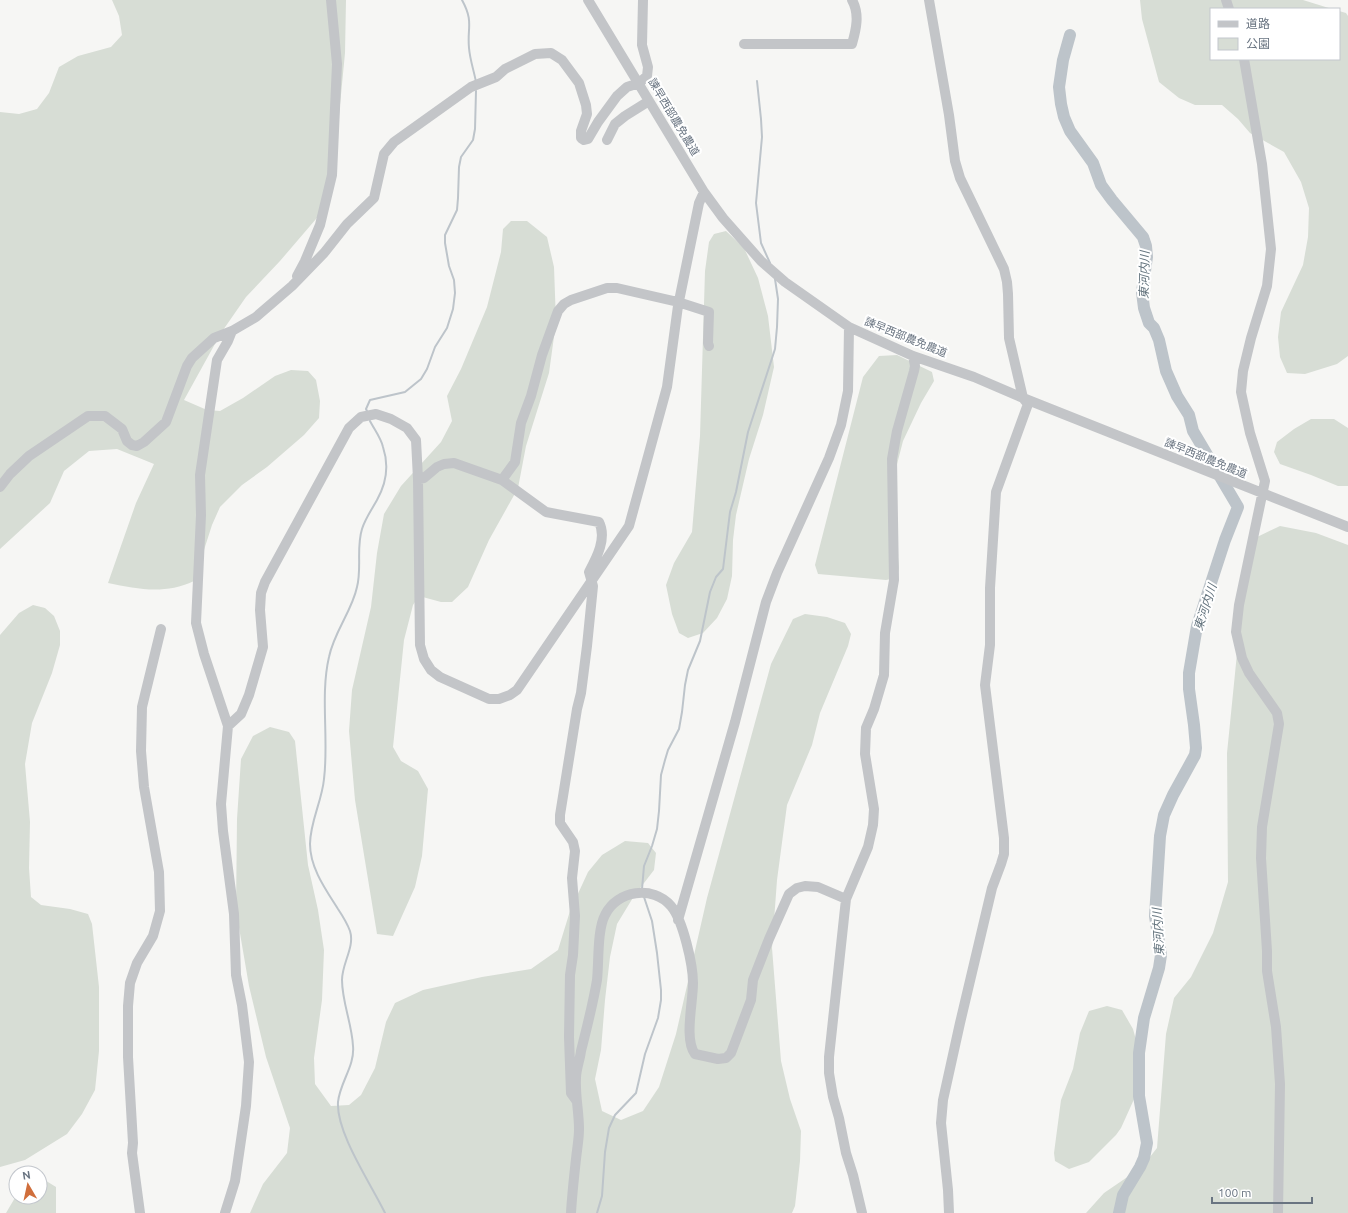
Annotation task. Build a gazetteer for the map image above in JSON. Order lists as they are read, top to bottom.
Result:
{
  "streets": {
    "street": ["諫早西部農免農道"]
  },
  "water": ["東河内川"],
  "legend": ["道路", "公園"],
  "scale_bar": "100 m",
  "north": "top"
}
